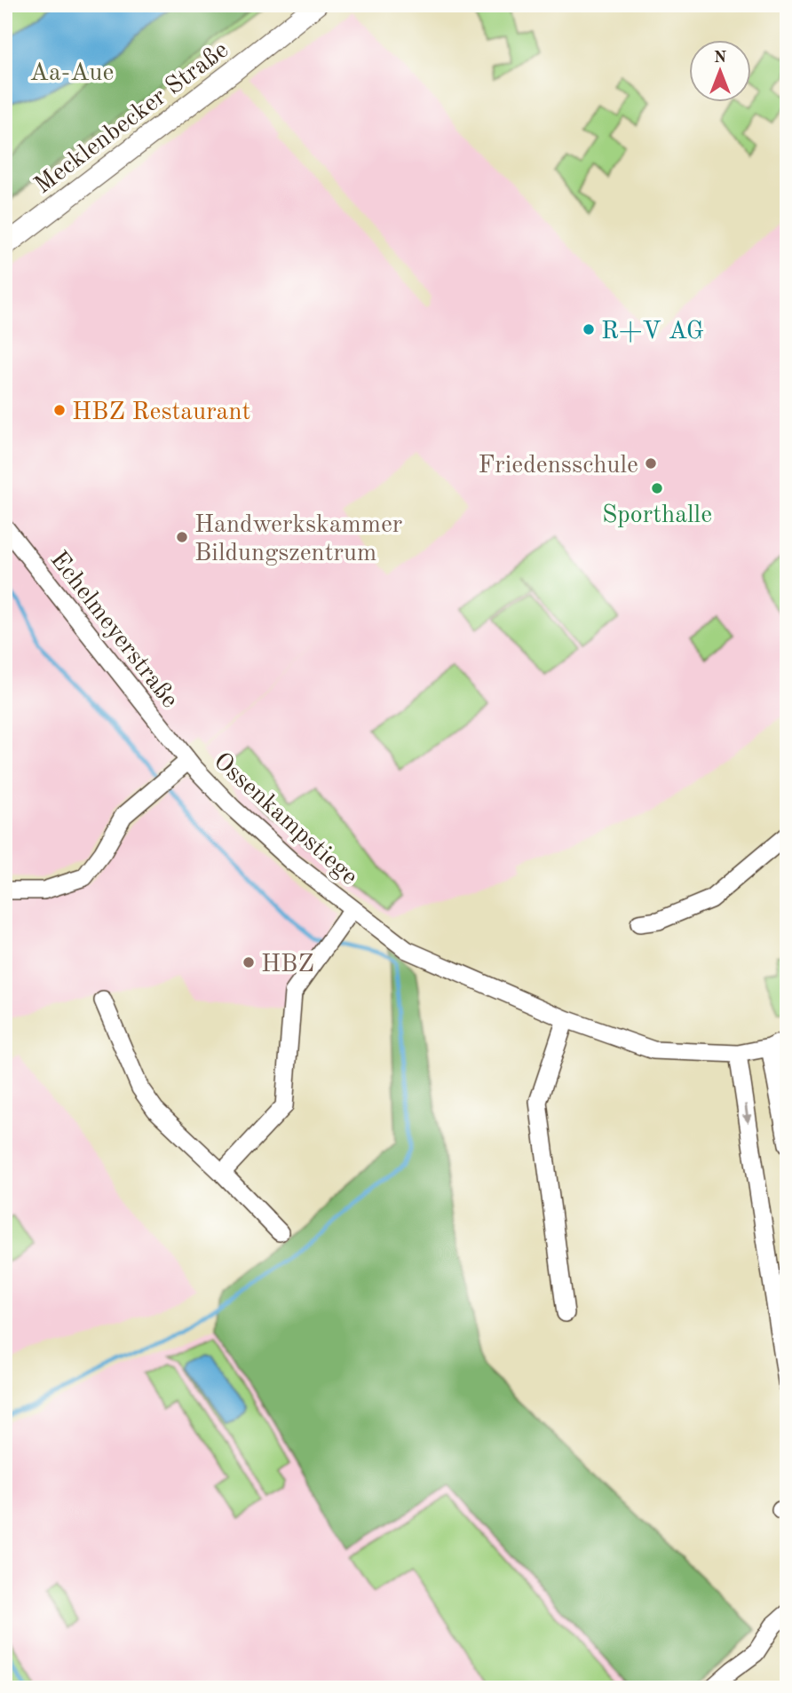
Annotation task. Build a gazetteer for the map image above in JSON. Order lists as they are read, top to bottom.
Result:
{
  "streets": {
    "street": ["Mecklenbecker Straße", "Echelmeyerstraße", "Ossenkampstiege"]
  },
  "crossings": [
    ["Echelmeyerstraße", "Ossenkampstiege"]
  ],
  "parks": ["Aa-Aue"],
  "places": [
    "R+V AG",
    "HBZ Restaurant",
    "Friedensschule",
    "Sporthalle",
    "Handwerkskammer Bildungszentrum",
    "HBZ"
  ],
  "north": "top"
}
